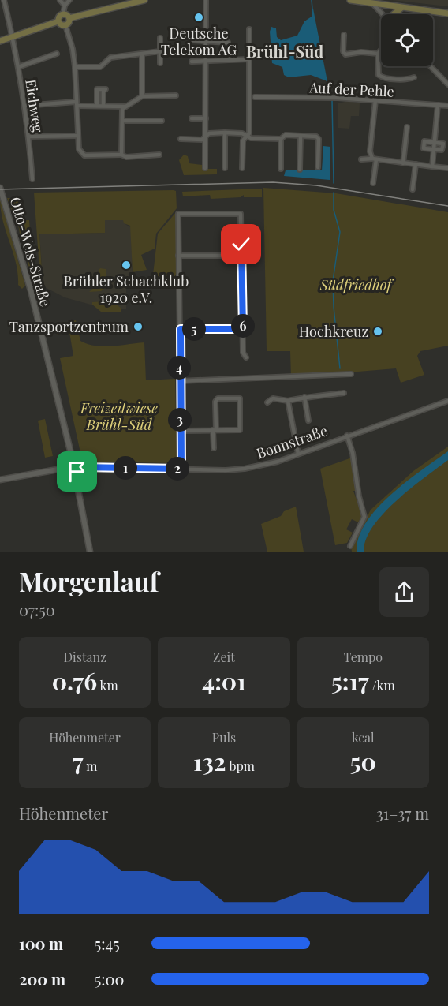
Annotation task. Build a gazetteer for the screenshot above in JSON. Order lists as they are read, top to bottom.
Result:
{
  "streets": {
    "street": [
      "Auf der Pehle",
      "Eichweg",
      "Otto-Wels-Straße",
      "Bonnstraße"
    ]
  },
  "crossings": [
    ["Otto-Wels-Straße", "Bonnstraße"]
  ],
  "districts": ["Brühl-Süd"],
  "parks": ["Südfriedhof", "Freizeitwiese Brühl-Süd"],
  "places": [
    "Deutsche Telekom AG",
    "Brühler Schachklub 1920 e.V.",
    "Tanzsportzentrum",
    "Hochkreuz"
  ],
  "page": {
    "pins": [
      "6",
      "5",
      "4",
      "3",
      "1",
      "2"
    ],
    "heading": ["Morgenlauf", "07:50"],
    "stats": [
      ["Distanz", "0.76 km"],
      ["Zeit", "4:01"],
      ["Tempo", "5:17 /km"],
      ["Höhenmeter", "7 m"],
      ["Puls", "132 bpm"],
      ["kcal", "50"]
    ],
    "chart": ["Höhenmeter", "31–37 m"],
    "list": [
      {
        "name": "100 m",
        "note": "5:45"
      },
      {
        "name": "200 m",
        "note": "5:00"
      }
    ]
  }
}
